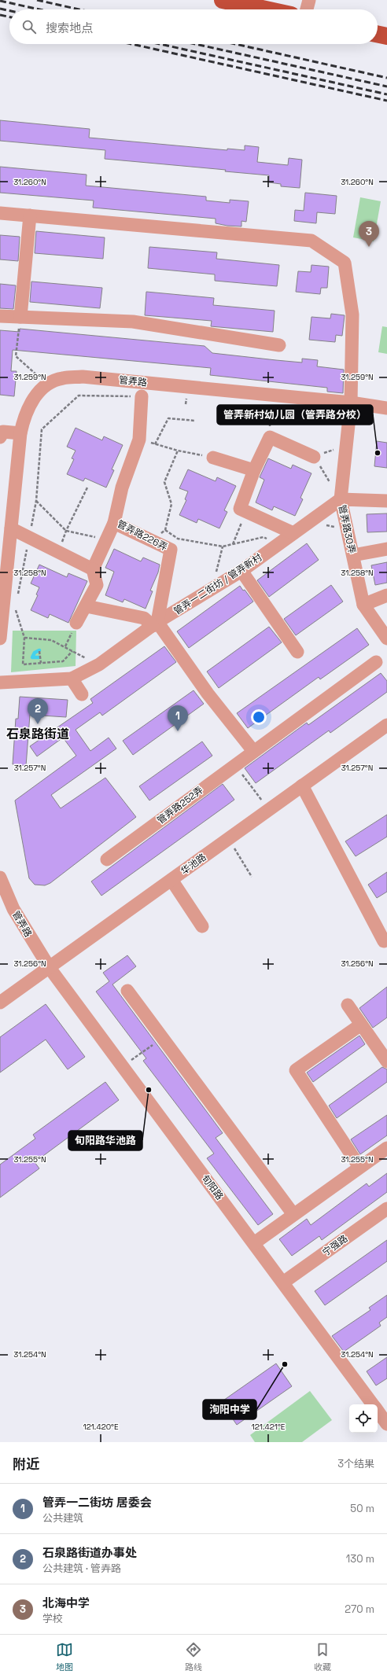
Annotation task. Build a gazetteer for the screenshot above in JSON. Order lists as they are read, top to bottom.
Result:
{
  "streets": {
    "street": [
      "管弄路",
      "管弄路30弄",
      "管弄路226弄",
      "管弄一二街坊 / 管弄新村",
      "管弄路252弄",
      "华池路",
      "旬阳路",
      "宁强路"
    ]
  },
  "crossings": [
    ["管弄路", "华池路"],
    ["管弄路", "旬阳路"],
    ["管弄路30弄", "管弄一二街坊 / 管弄新村"],
    ["管弄路226弄", "管弄一二街坊 / 管弄新村"],
    ["华池路", "旬阳路"],
    ["旬阳路", "宁强路"]
  ],
  "districts": ["石泉路街道"],
  "places": ["管弄新村幼儿园（管弄路分校）", "旬阳路华池路", "洵阳中学"],
  "page": {
    "search": "搜索地点",
    "pins": ["3", "2", "1"],
    "heading": ["附近", "3个结果"],
    "list": [
      {
        "mark": "1",
        "name": "管弄一二街坊 居委会",
        "note": "公共建筑",
        "value": "50 m"
      },
      {
        "mark": "2",
        "name": "石泉路街道办事处",
        "note": "公共建筑 · 管弄路",
        "value": "130 m"
      },
      {
        "mark": "3",
        "name": "北海中学",
        "note": "学校",
        "value": "270 m"
      }
    ],
    "nav": ["地图", "路线", "收藏"]
  },
  "coordinates": [
    "31.260°N",
    "31.259°N",
    "31.258°N",
    "31.257°N",
    "31.256°N",
    "31.255°N",
    "31.254°N",
    "121.420°E",
    "121.421°E"
  ]
}
